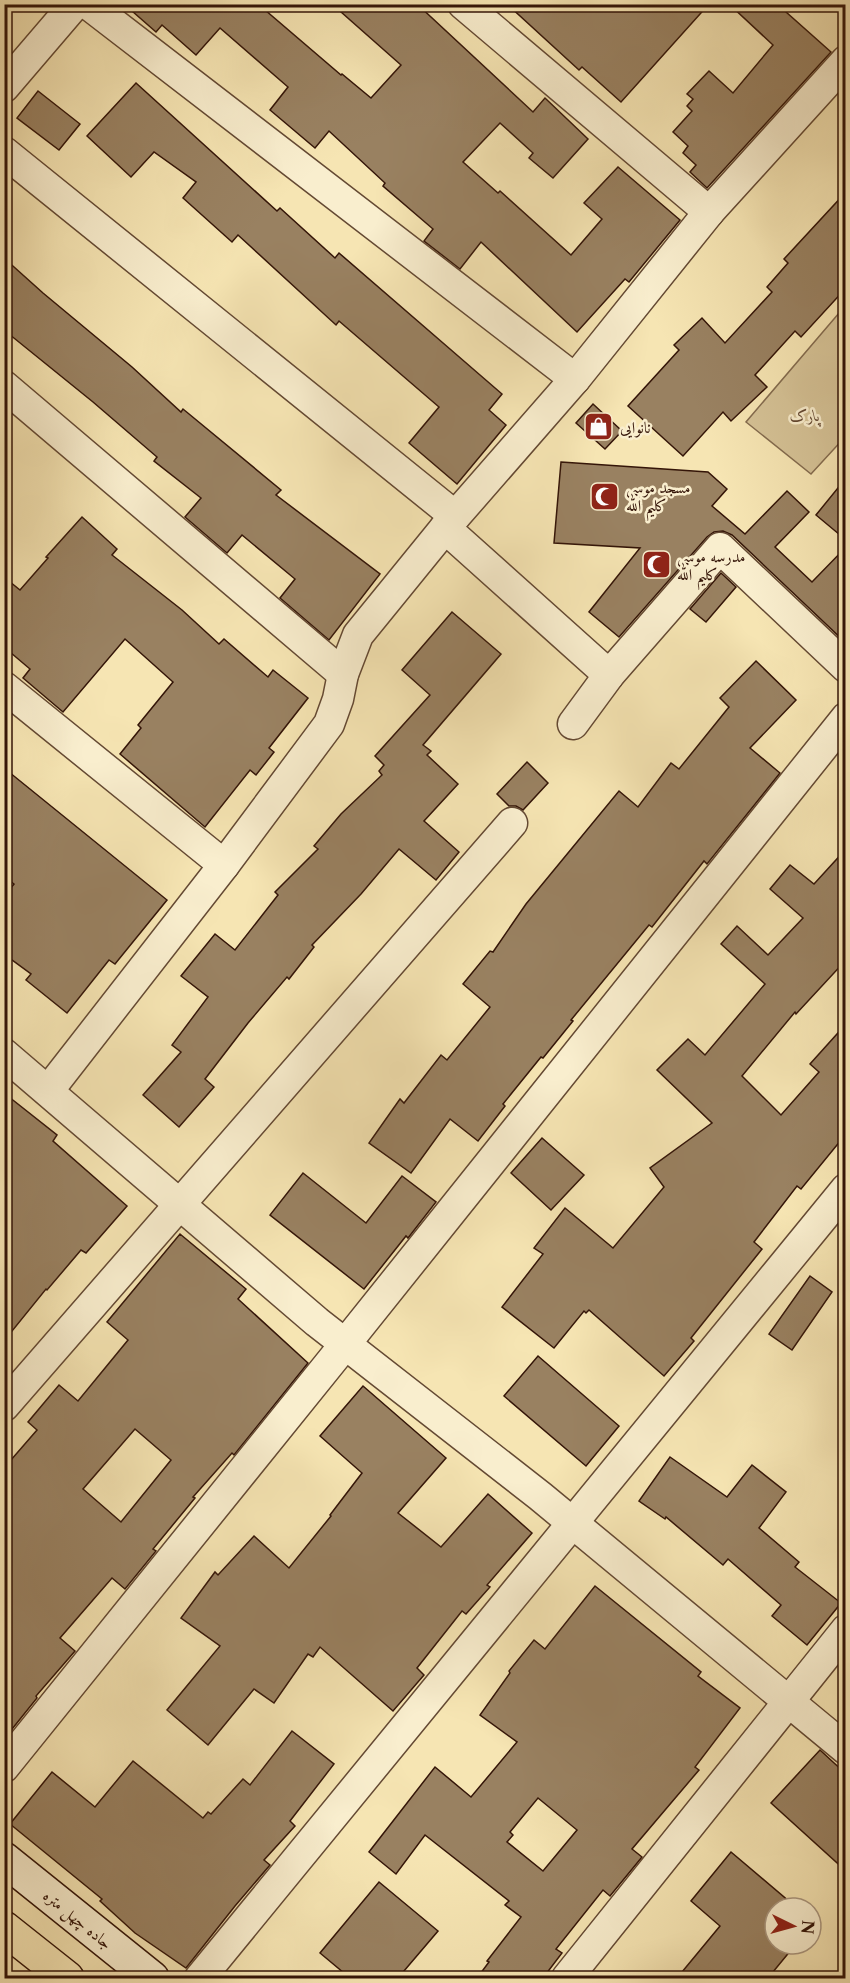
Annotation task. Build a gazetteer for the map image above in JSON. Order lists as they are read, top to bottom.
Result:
{
  "streets": {
    "street": ["جاده چهل متره"]
  },
  "parks": ["پارک"],
  "places": {
    "shop": ["نانوایی"],
    "mosque": ["مسجد موسی کلیم الله", "مدرسه موسی کلیم الله"]
  },
  "north": "right"
}
